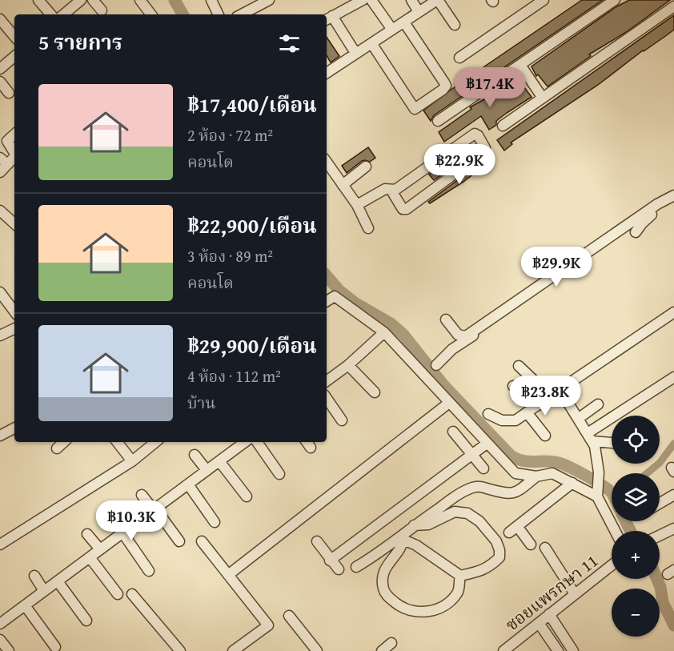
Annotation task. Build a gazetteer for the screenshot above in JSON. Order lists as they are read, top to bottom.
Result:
{
  "streets": {
    "street": ["ซอยแพรกษา 11"]
  },
  "page": {
    "heading": "5 รายการ",
    "price": [
      "฿17.4K",
      "฿22.9K",
      "฿29.9K",
      "฿23.8K",
      "฿10.3K"
    ],
    "list": [
      {
        "name": "฿17,400/เดือน",
        "note": "2 ห้อง · 72 m² · คอนโด"
      },
      {
        "name": "฿22,900/เดือน",
        "note": "3 ห้อง · 89 m² · คอนโด"
      },
      {
        "name": "฿29,900/เดือน",
        "note": "4 ห้อง · 112 m² · บ้าน"
      }
    ],
    "map_buttons": ["+", "−"]
  }
}
